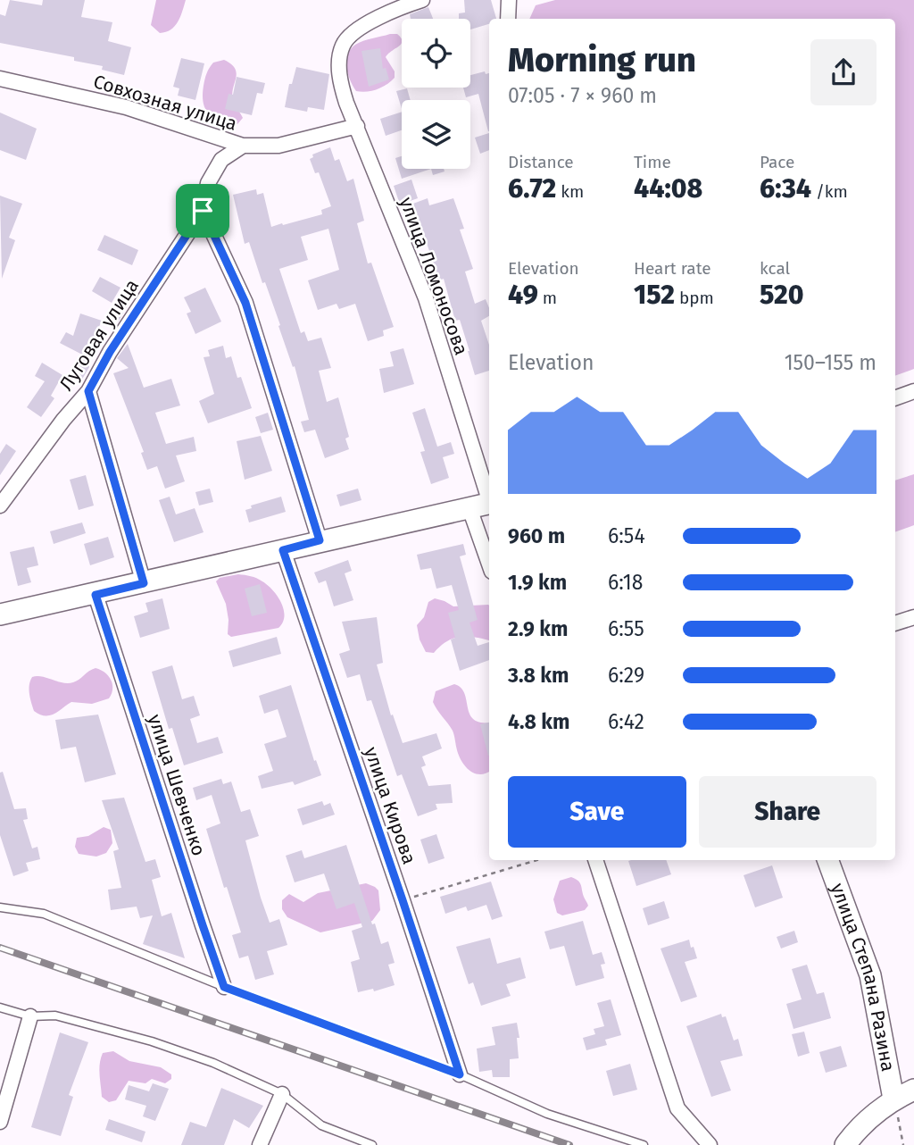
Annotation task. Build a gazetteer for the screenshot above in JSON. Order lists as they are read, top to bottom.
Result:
{
  "streets": {
    "street": [
      "Совхозная улица",
      "улица Ломоносова",
      "Луговая улица",
      "улица Шевченко",
      "улица Кирова",
      "улица Степана Разина"
    ]
  },
  "crossings": [
    ["Совхозная улица", "улица Ломоносова"]
  ],
  "page": {
    "heading": ["Morning run", "07:05 · 7 × 960 m"],
    "stats": [
      ["Distance", "6.72 km"],
      ["Time", "44:08"],
      ["Pace", "6:34 /km"],
      ["Elevation", "49 m"],
      ["Heart rate", "152 bpm"],
      ["kcal", "520"]
    ],
    "chart": ["Elevation", "150–155 m"],
    "list": [
      {
        "name": "960 m",
        "note": "6:54"
      },
      {
        "name": "1.9 km",
        "note": "6:18"
      },
      {
        "name": "2.9 km",
        "note": "6:55"
      },
      {
        "name": "3.8 km",
        "note": "6:29"
      },
      {
        "name": "4.8 km",
        "note": "6:42"
      }
    ],
    "buttons": ["Save", "Share"]
  }
}
